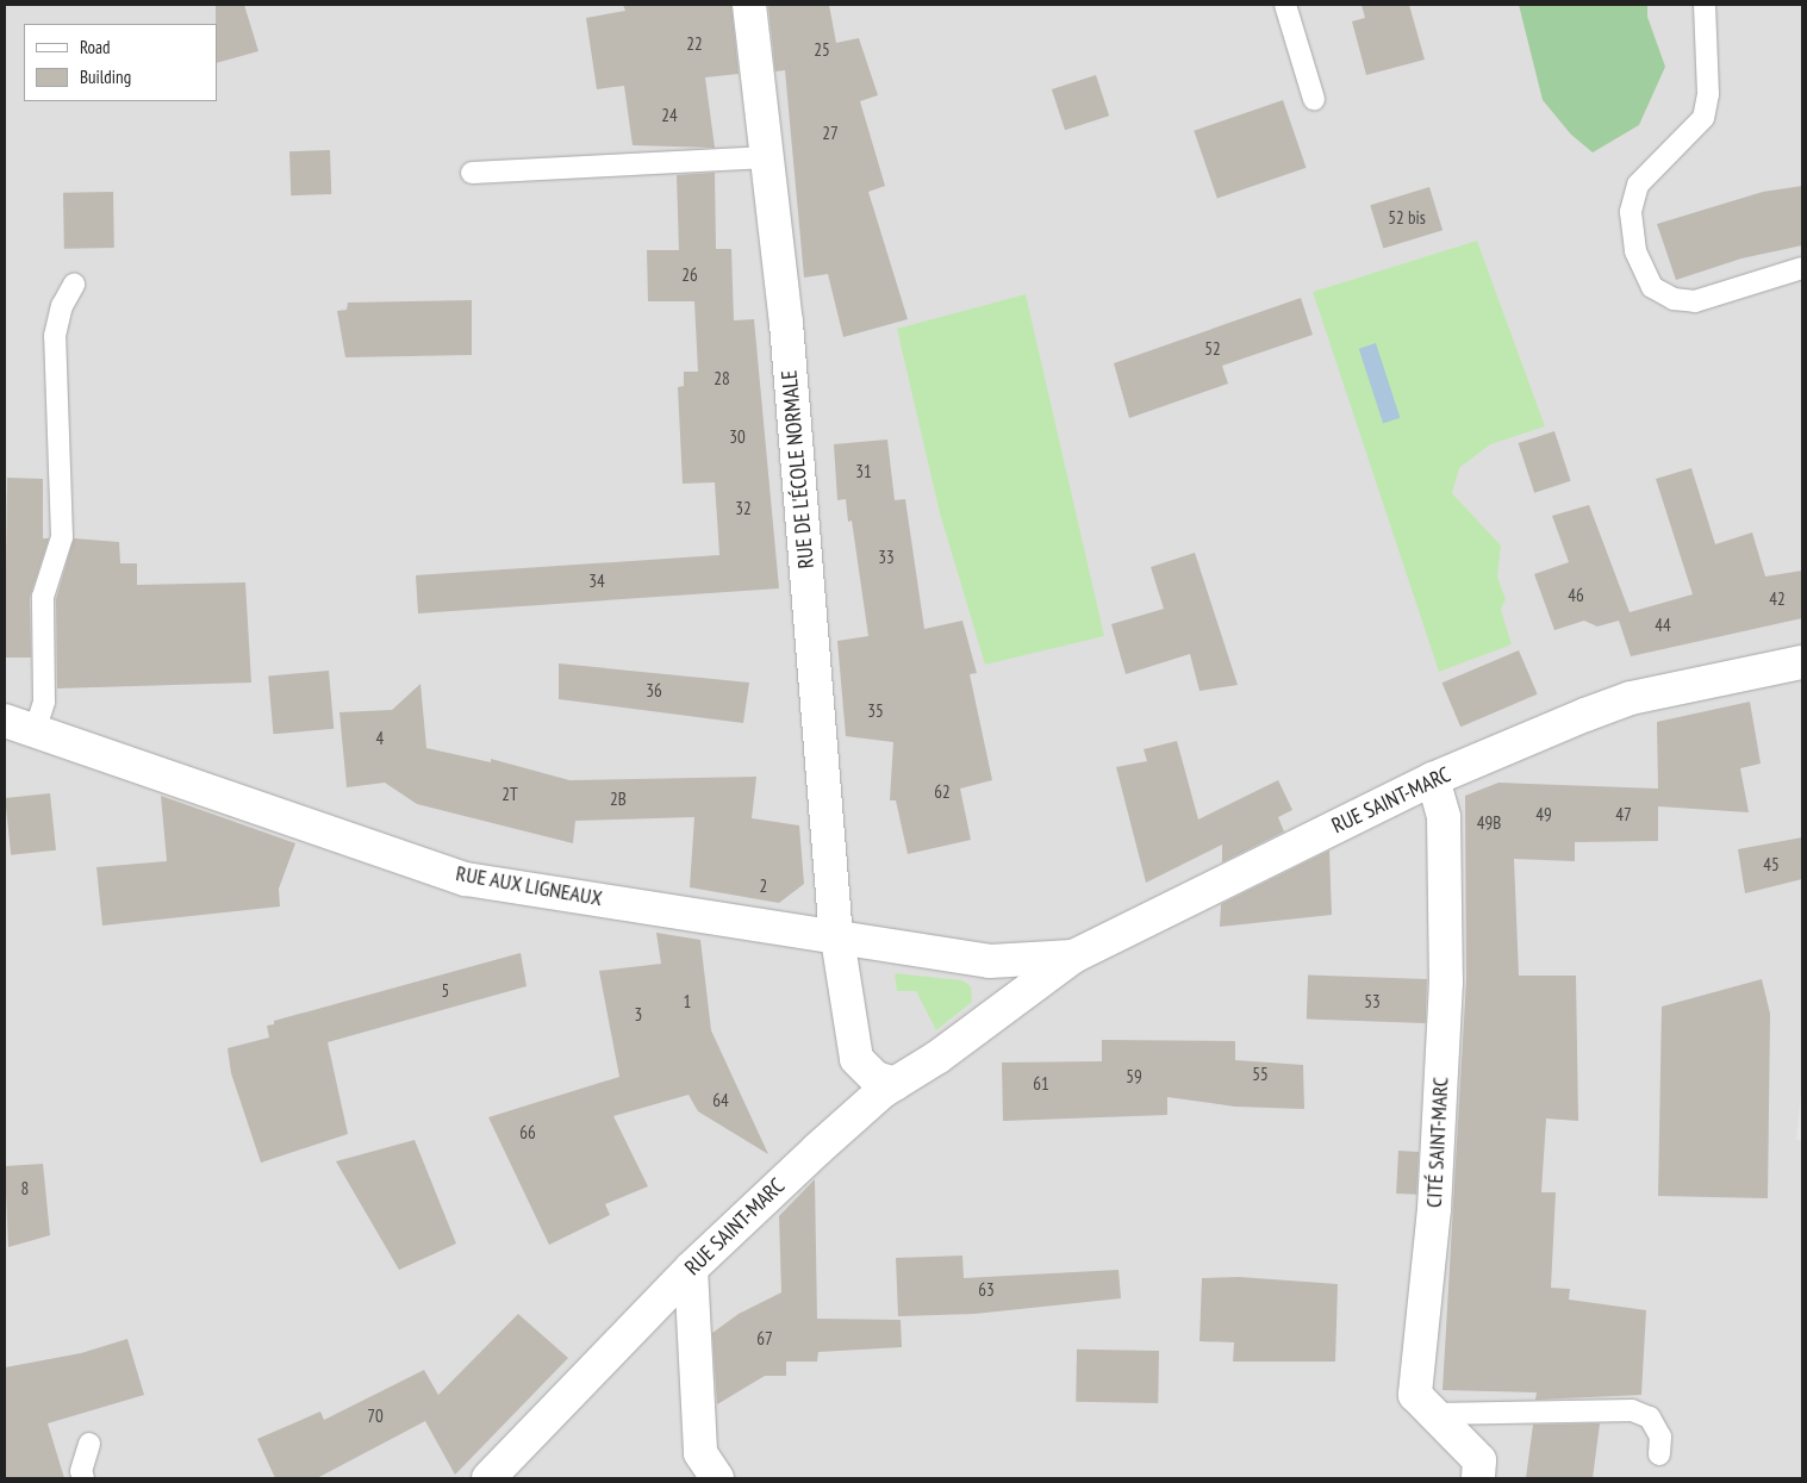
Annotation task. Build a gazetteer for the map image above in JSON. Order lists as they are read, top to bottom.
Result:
{
  "streets": {
    "street": [
      "RUE DE L'ÉCOLE NORMALE",
      "RUE SAINT-MARC",
      "RUE AUX LIGNEAUX",
      "CITÉ SAINT-MARC"
    ]
  },
  "crossings": [
    ["RUE DE L'ÉCOLE NORMALE", "RUE SAINT-MARC"],
    ["RUE DE L'ÉCOLE NORMALE", "RUE AUX LIGNEAUX"],
    ["RUE SAINT-MARC", "RUE AUX LIGNEAUX"],
    ["RUE SAINT-MARC", "CITÉ SAINT-MARC"]
  ],
  "house_numbers": [
    "22",
    "25",
    "24",
    "27",
    "52 bis",
    "26",
    "52",
    "28",
    "30",
    "31",
    "32",
    "33",
    "34",
    "46",
    "42",
    "44",
    "36",
    "35",
    "4",
    "62",
    "2T",
    "2B",
    "49",
    "47",
    "49B",
    "45",
    "2",
    "5",
    "1",
    "53",
    "3",
    "55",
    "59",
    "61",
    "64",
    "66",
    "8",
    "63",
    "67",
    "70"
  ],
  "legend": ["Road", "Building"]
}
